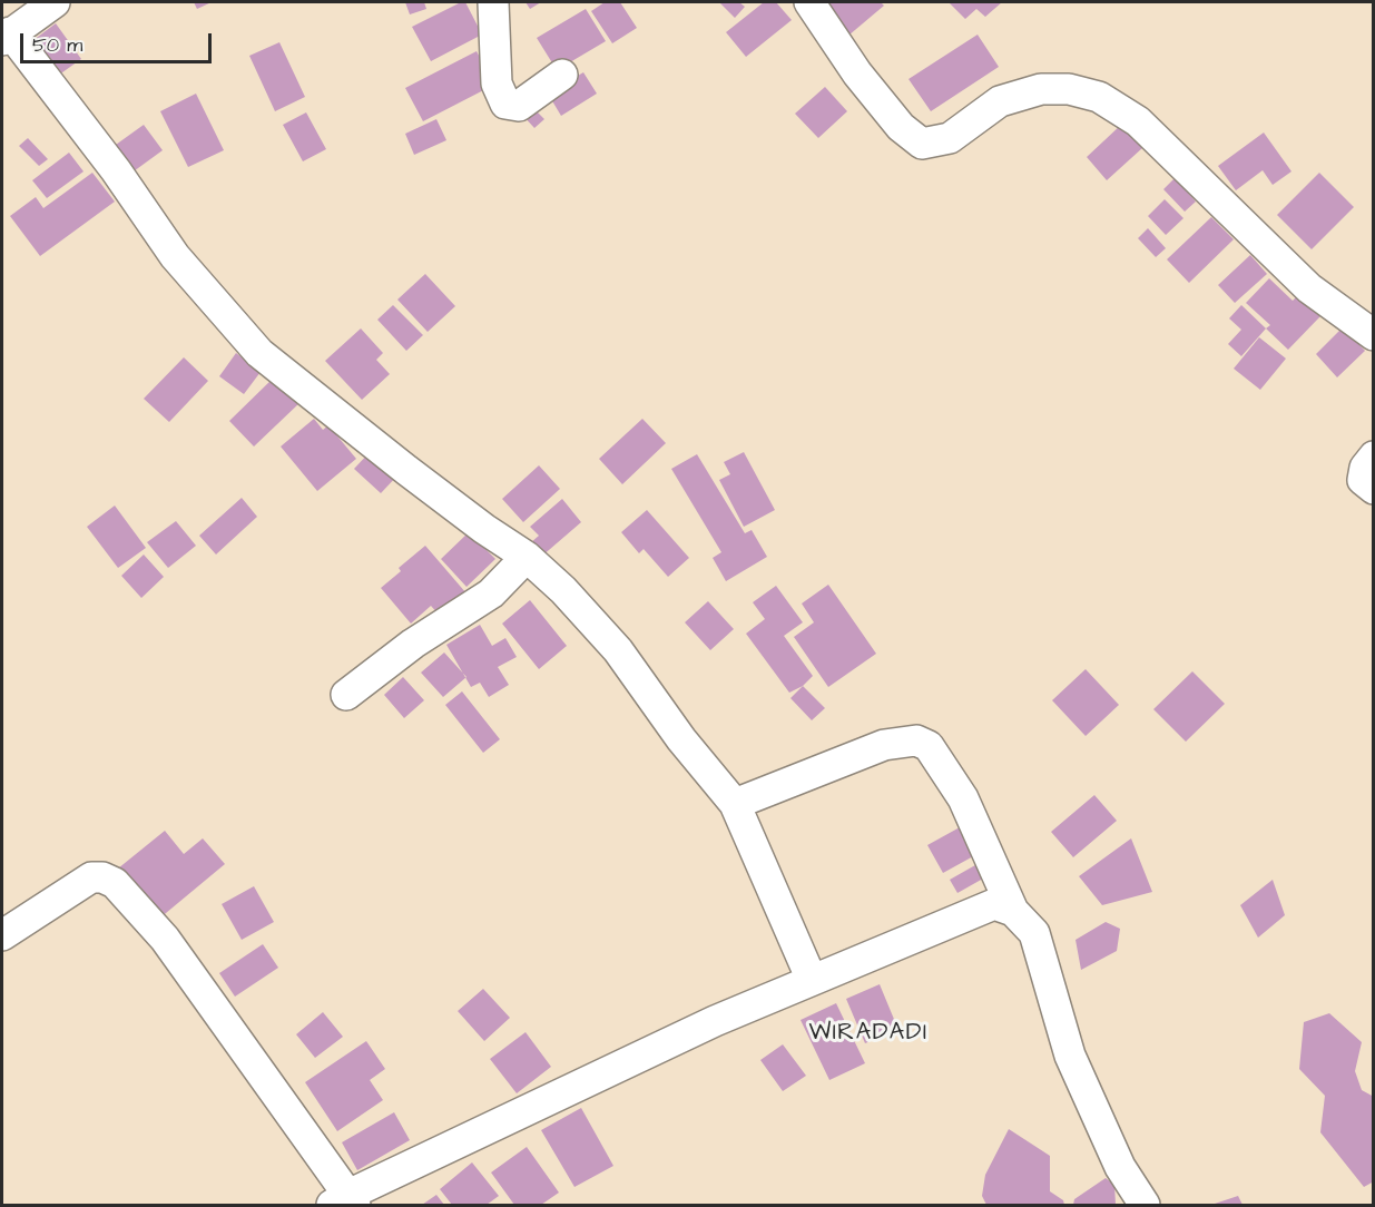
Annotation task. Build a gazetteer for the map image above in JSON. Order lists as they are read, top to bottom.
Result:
{
  "districts": ["WIRADADI"],
  "scale_bar": "50 m"
}
